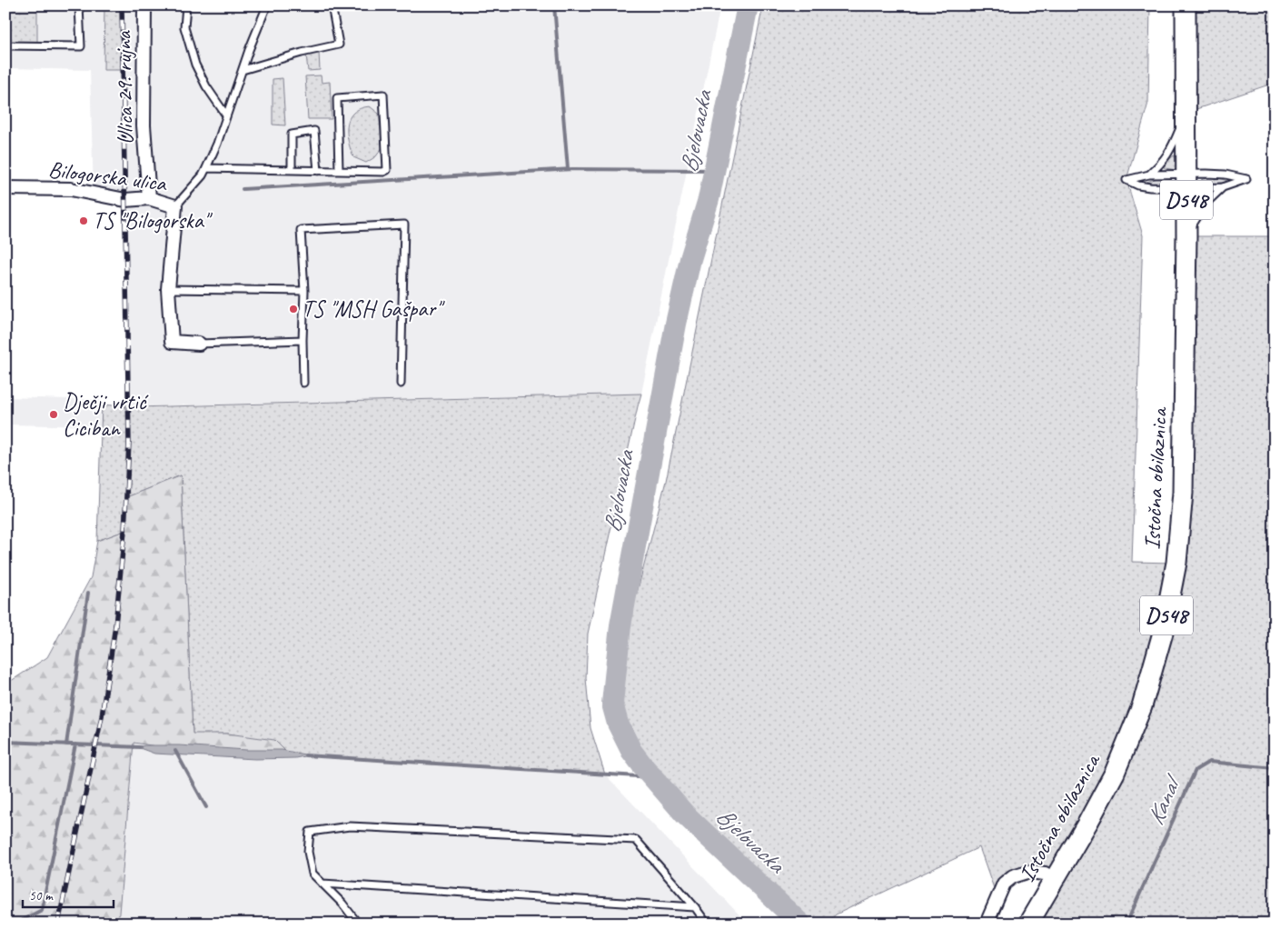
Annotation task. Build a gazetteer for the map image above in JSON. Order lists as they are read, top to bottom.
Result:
{
  "streets": {
    "main road": ["D548", "Istočna obilaznica"],
    "street": ["Ulica 29. rujna", "Bilogorska ulica"]
  },
  "crossings": [
    ["Ulica 29. rujna", "Bilogorska ulica"]
  ],
  "water": ["Bjelovacka", "Kanal"],
  "places": ["TS \"Bilogorska\"", "TS \"MSH Gašpar\"", "Dječji vrtić Ciciban"],
  "scale_bar": "50 m"
}
